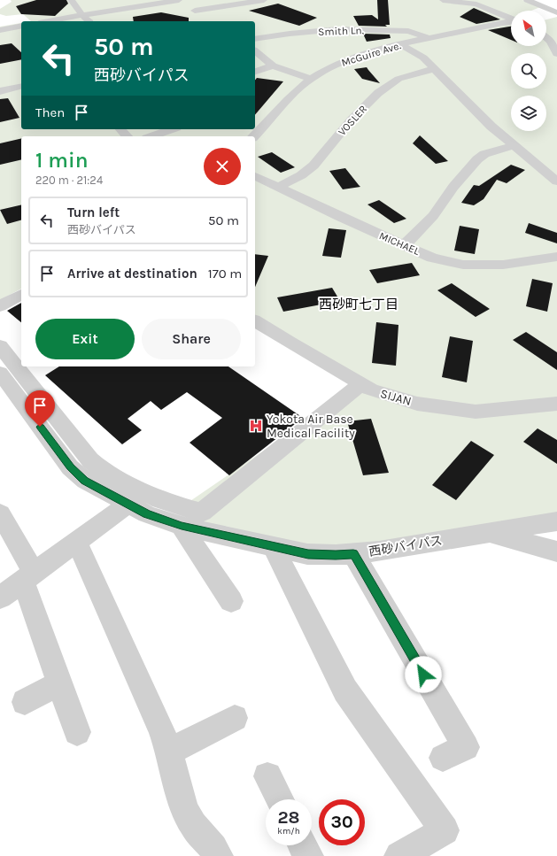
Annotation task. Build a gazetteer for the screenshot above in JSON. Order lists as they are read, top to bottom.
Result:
{
  "streets": {
    "street": [
      "Smith Ln.",
      "McGuire Ave.",
      "VOSLER",
      "MICHAEL",
      "SIJAN",
      "西砂バイパス"
    ]
  },
  "crossings": [
    ["Smith Ln.", "McGuire Ave."],
    ["VOSLER", "MICHAEL"]
  ],
  "districts": ["西砂町七丁目"],
  "places": {
    "hospital": ["Yokota Air Base Medical Facility"]
  },
  "north": "top left",
  "page": {
    "turn": ["50 m", "西砂バイパス"],
    "then": "Then",
    "heading": ["1 min", "220 m · 21:24"],
    "list": [
      {
        "name": "Turn left",
        "note": "西砂バイパス",
        "value": "50 m"
      },
      {
        "name": "Arrive at destination",
        "value": "170 m"
      }
    ],
    "buttons": ["Exit", "Share"],
    "speed": "28 km/h",
    "limit": "30"
  }
}
